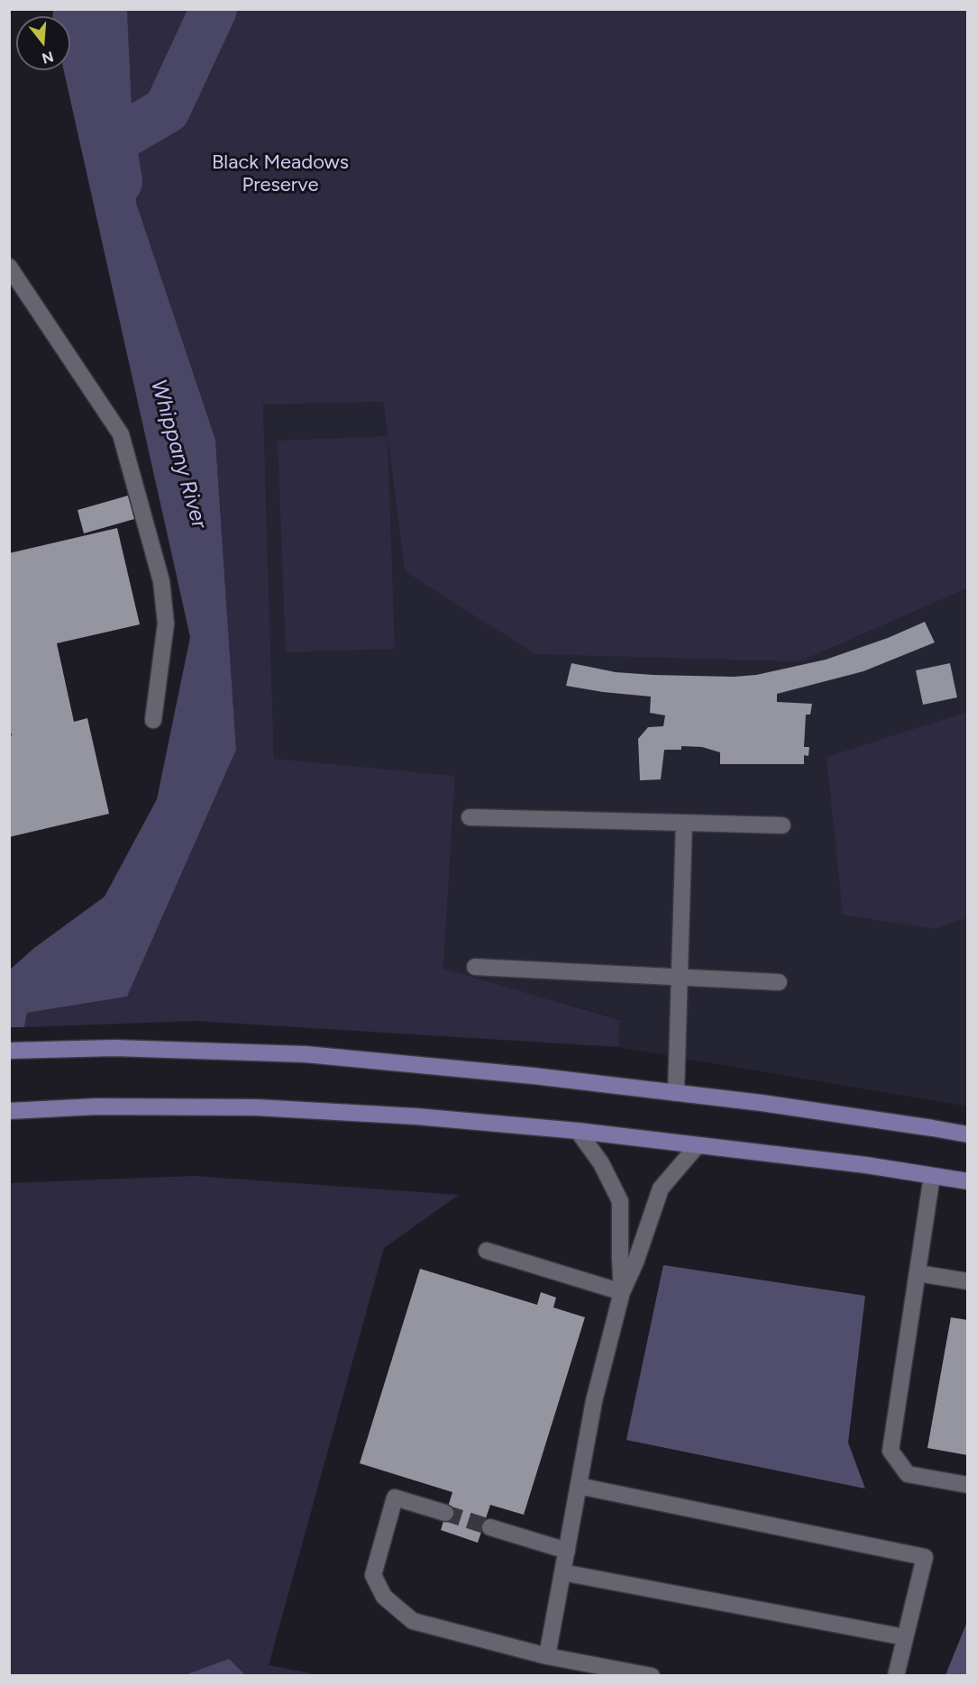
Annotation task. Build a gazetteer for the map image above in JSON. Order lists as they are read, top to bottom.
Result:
{
  "water": ["Whippany River"],
  "parks": ["Black Meadows Preserve"],
  "north": "bottom"
}
